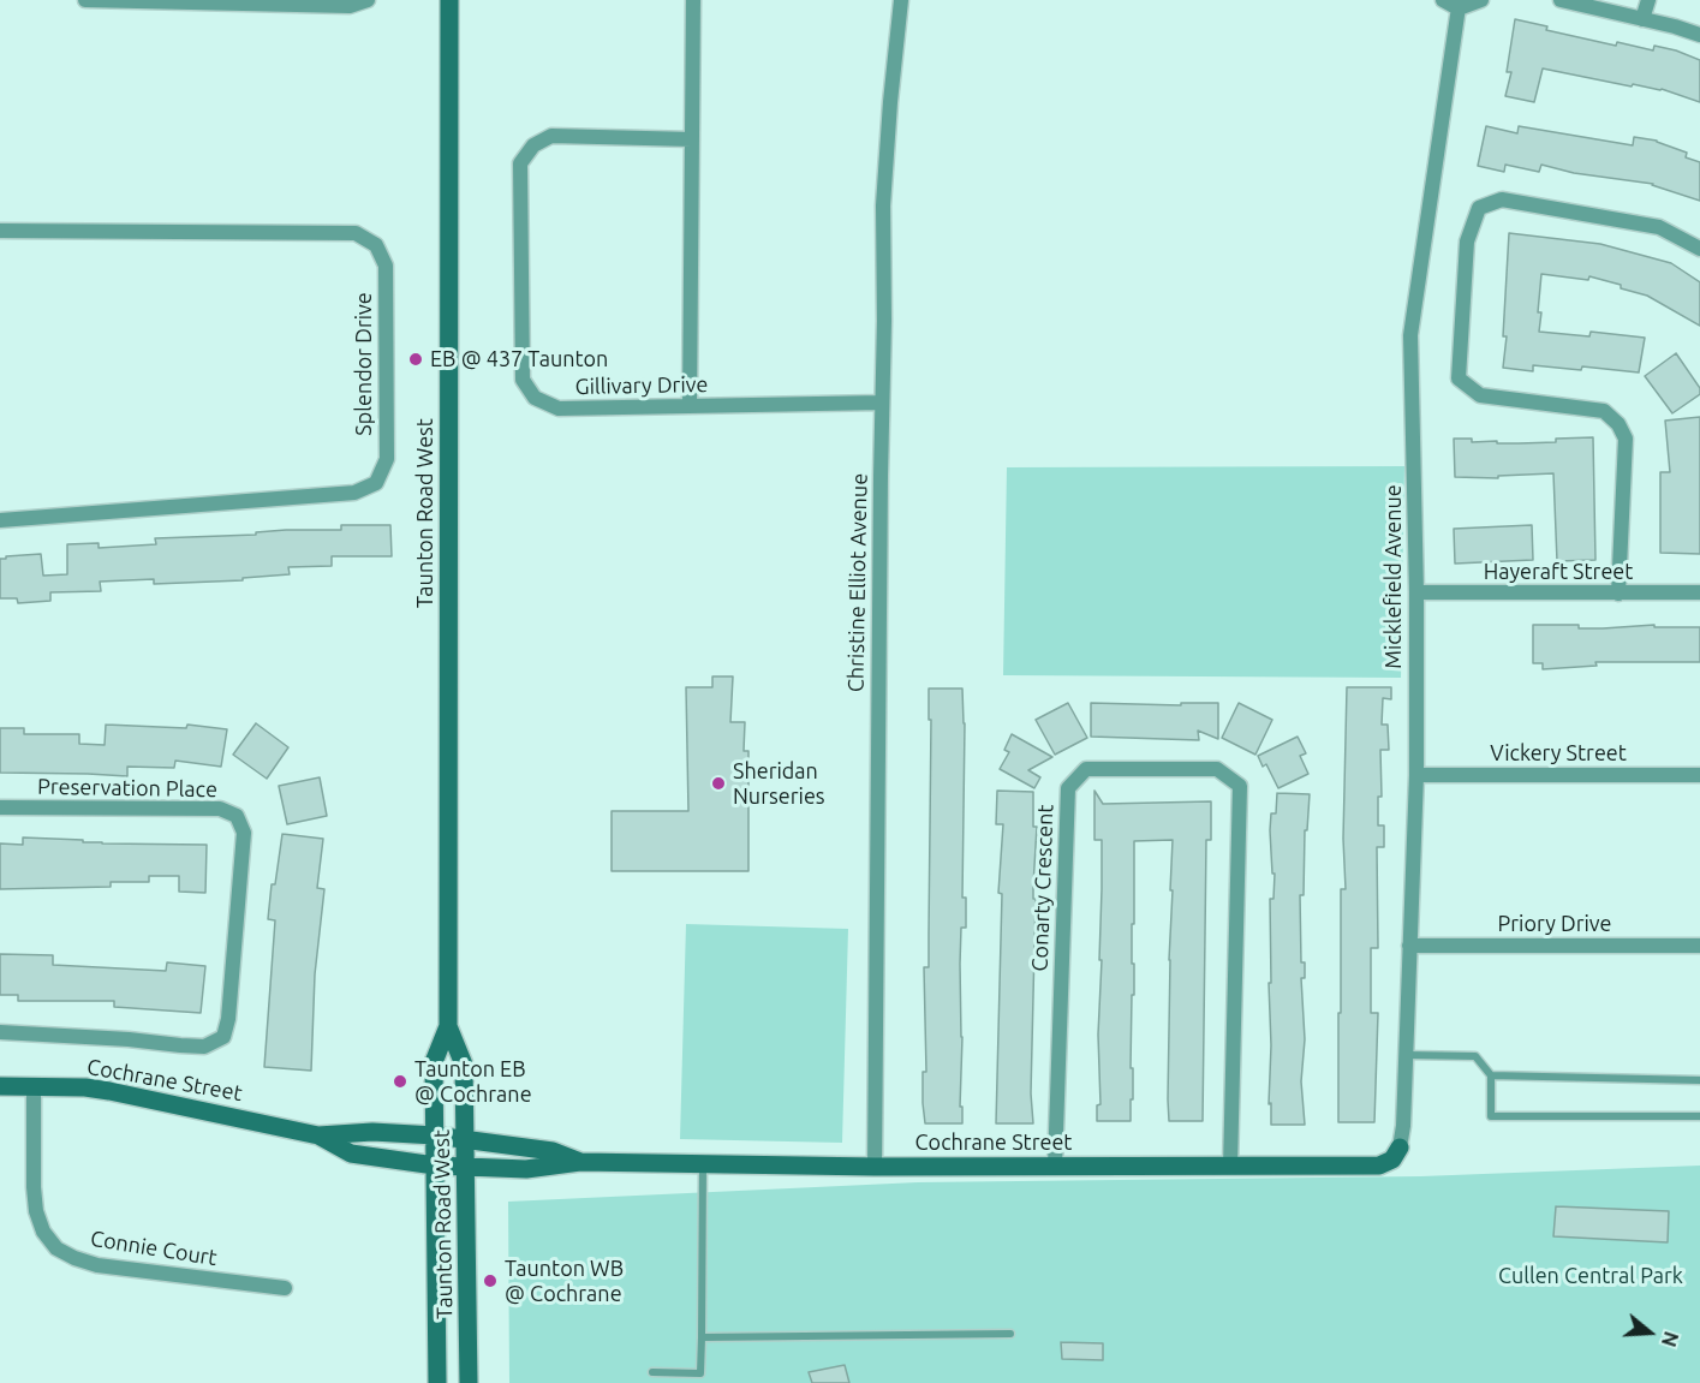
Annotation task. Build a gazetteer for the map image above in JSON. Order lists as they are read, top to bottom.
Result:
{
  "streets": {
    "main road": ["Taunton Road West", "Cochrane Street"],
    "street": [
      "Splendor Drive",
      "Gillivary Drive",
      "Hayeraft Street",
      "Micklefield Avenue",
      "Christine Elliot Avenue",
      "Vickery Street",
      "Preservation Place",
      "Conarty Crescent",
      "Priory Drive",
      "Connie Court"
    ]
  },
  "crossings": [
    ["Gillivary Drive", "Christine Elliot Avenue"],
    ["Taunton Road West", "Cochrane Street"],
    ["Hayeraft Street", "Micklefield Avenue"],
    ["Micklefield Avenue", "Vickery Street"],
    ["Micklefield Avenue", "Priory Drive"],
    ["Micklefield Avenue", "Cochrane Street"],
    ["Christine Elliot Avenue", "Cochrane Street"],
    ["Conarty Crescent", "Cochrane Street"],
    ["Cochrane Street", "Connie Court"]
  ],
  "parks": ["Cullen Central Park"],
  "places": [
    "EB @ 437 Taunton",
    "Sheridan Nurseries",
    "Taunton EB @ Cochrane",
    "Taunton WB @ Cochrane"
  ],
  "north": "right"
}
